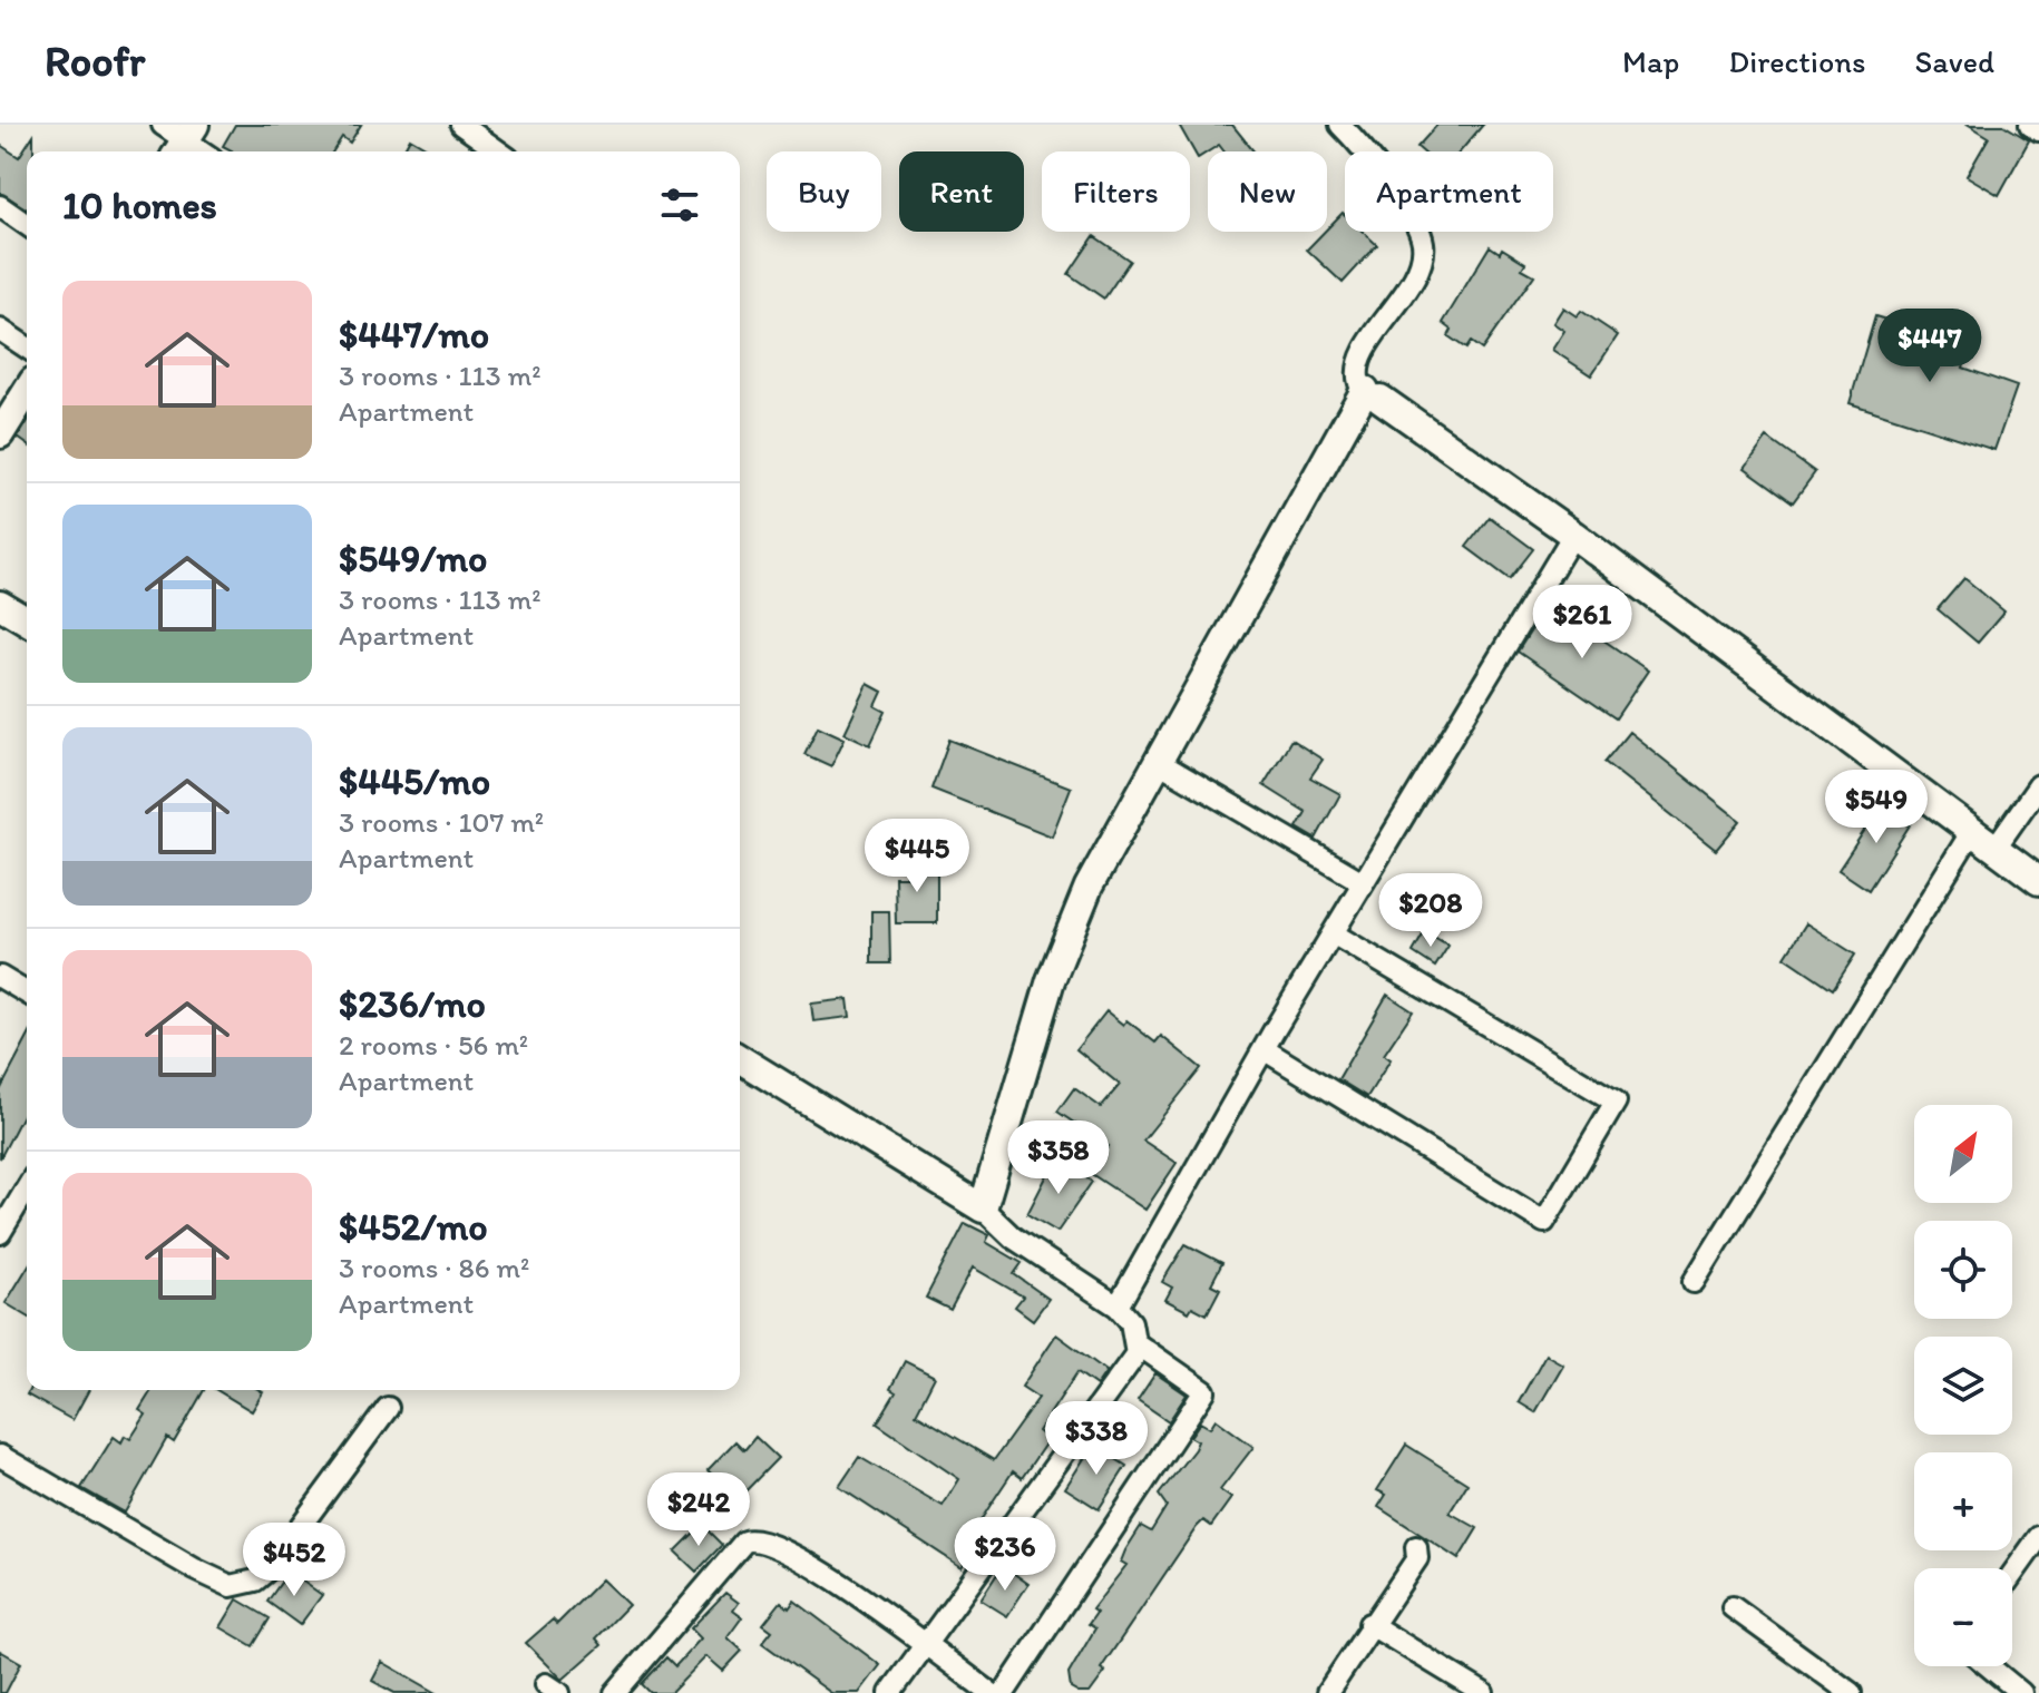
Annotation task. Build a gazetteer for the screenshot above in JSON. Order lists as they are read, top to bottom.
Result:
{
  "north": "top right",
  "page": {
    "header": "Roofr",
    "nav": ["Map", "Directions", "Saved"],
    "chip": [
      "Buy",
      "Rent",
      "Filters",
      "New",
      "Apartment"
    ],
    "heading": "10 homes",
    "list": [
      {
        "name": "$447/mo",
        "note": "3 rooms · 113 m² · Apartment"
      },
      {
        "name": "$549/mo",
        "note": "3 rooms · 113 m² · Apartment"
      },
      {
        "name": "$445/mo",
        "note": "3 rooms · 107 m² · Apartment"
      },
      {
        "name": "$236/mo",
        "note": "2 rooms · 56 m² · Apartment"
      },
      {
        "name": "$452/mo",
        "note": "3 rooms · 86 m² · Apartment"
      }
    ],
    "price": [
      "$447",
      "$261",
      "$549",
      "$445",
      "$208",
      "$358",
      "$338",
      "$242",
      "$236",
      "$452"
    ],
    "map_buttons": ["+", "−"]
  }
}
